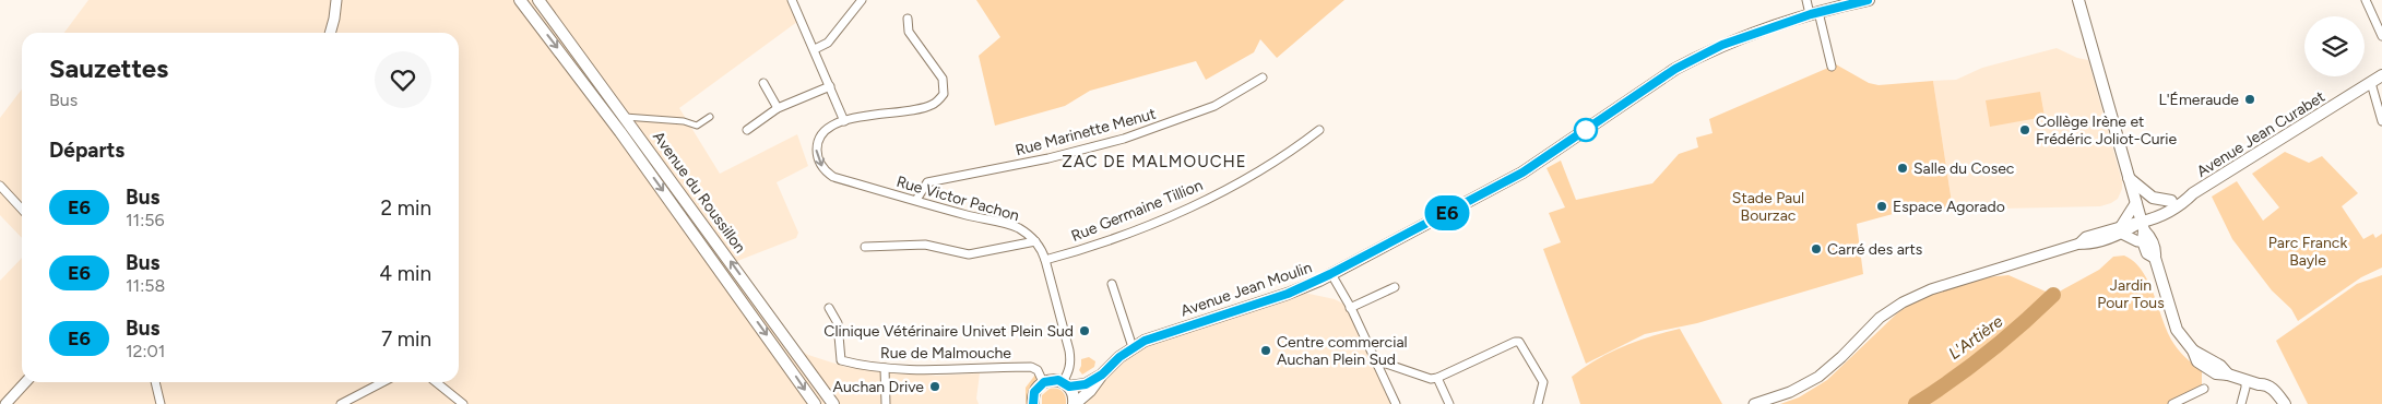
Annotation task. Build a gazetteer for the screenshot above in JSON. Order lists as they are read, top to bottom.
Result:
{
  "streets": {
    "main road": ["Avenue Jean Curabet", "Avenue du Roussillon", "Avenue Jean Moulin"],
    "street": [
      "Rue Marinette Menut",
      "Rue Victor Pachon",
      "Rue Germaine Tillion",
      "Rue de Malmouche"
    ]
  },
  "crossings": [
    ["Rue Marinette Menut", "Rue Victor Pachon"],
    ["Rue Victor Pachon", "Rue Germaine Tillion"],
    ["Rue Victor Pachon", "Avenue Jean Moulin"],
    ["Avenue Jean Moulin", "Rue de Malmouche"]
  ],
  "districts": ["ZAC DE MALMOUCHE"],
  "water": ["L'Artière"],
  "parks": ["Stade Paul Bourzac", "Parc Franck Bayle", "Jardin Pour Tous"],
  "places": [
    "L'Émeraude",
    "Collège Irène et Frédéric Joliot-Curie",
    "Salle du Cosec",
    "Espace Agorado",
    "Carré des arts",
    "Clinique Vétérinaire Univet Plein Sud",
    "Centre commercial Auchan Plein Sud",
    "Auchan Drive"
  ],
  "lines": ["bus line E6"],
  "page": {
    "on_map": "E6",
    "heading": [
      ["Sauzettes", "Bus"],
      "Départs"
    ],
    "list": [
      {
        "mark": "E6",
        "name": "Bus",
        "note": "11:56",
        "value": "2 min"
      },
      {
        "mark": "E6",
        "name": "Bus",
        "note": "11:58",
        "value": "4 min"
      },
      {
        "mark": "E6",
        "name": "Bus",
        "note": "12:01",
        "value": "7 min"
      }
    ]
  }
}
